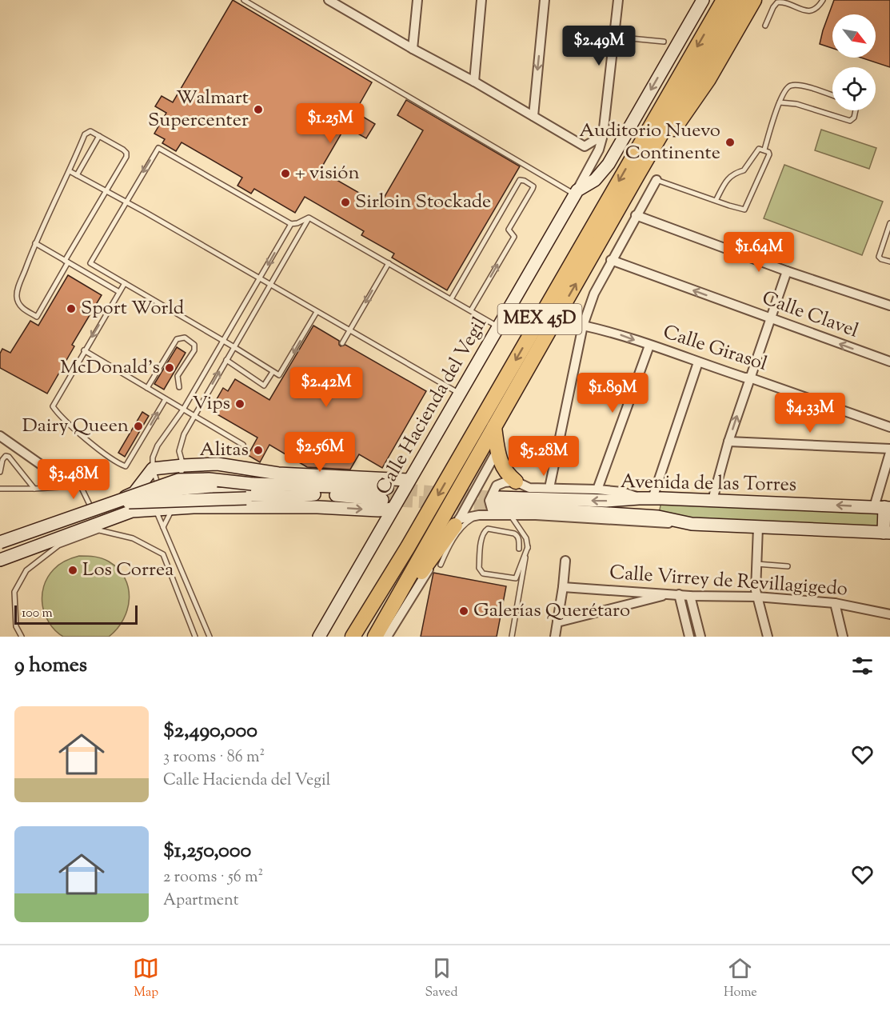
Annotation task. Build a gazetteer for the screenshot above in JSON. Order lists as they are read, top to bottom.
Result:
{
  "streets": {
    "highway": ["MEX 45D"],
    "main road": ["Calle Hacienda del Vegil", "Avenida de las Torres"],
    "street": ["Calle Clavel", "Calle Girasol", "Calle Virrey de Revillagigedo"]
  },
  "places": [
    "Walmart Supercenter",
    "Auditorio Nuevo Continente",
    "+ visión",
    "Sirloin Stockade",
    "Sport World",
    "McDonald's",
    "Vips",
    "Dairy Queen",
    "Alitas",
    "Los Correa",
    "Galerías Querétaro"
  ],
  "scale_bar": "100 m",
  "north": "bottom right",
  "page": {
    "price": [
      "$2.49M",
      "$1.25M",
      "$1.64M",
      "$2.42M",
      "$1.89M",
      "$4.33M",
      "$2.56M",
      "$5.28M",
      "$3.48M"
    ],
    "scale": "100 m",
    "heading": "9 homes",
    "list": [
      {
        "name": "$2,490,000",
        "note": "3 rooms · 86 m² · Calle Hacienda del Vegil"
      },
      {
        "name": "$1,250,000",
        "note": "2 rooms · 56 m² · Apartment"
      }
    ],
    "tabs": ["Map", "Saved", "Home"]
  }
}
